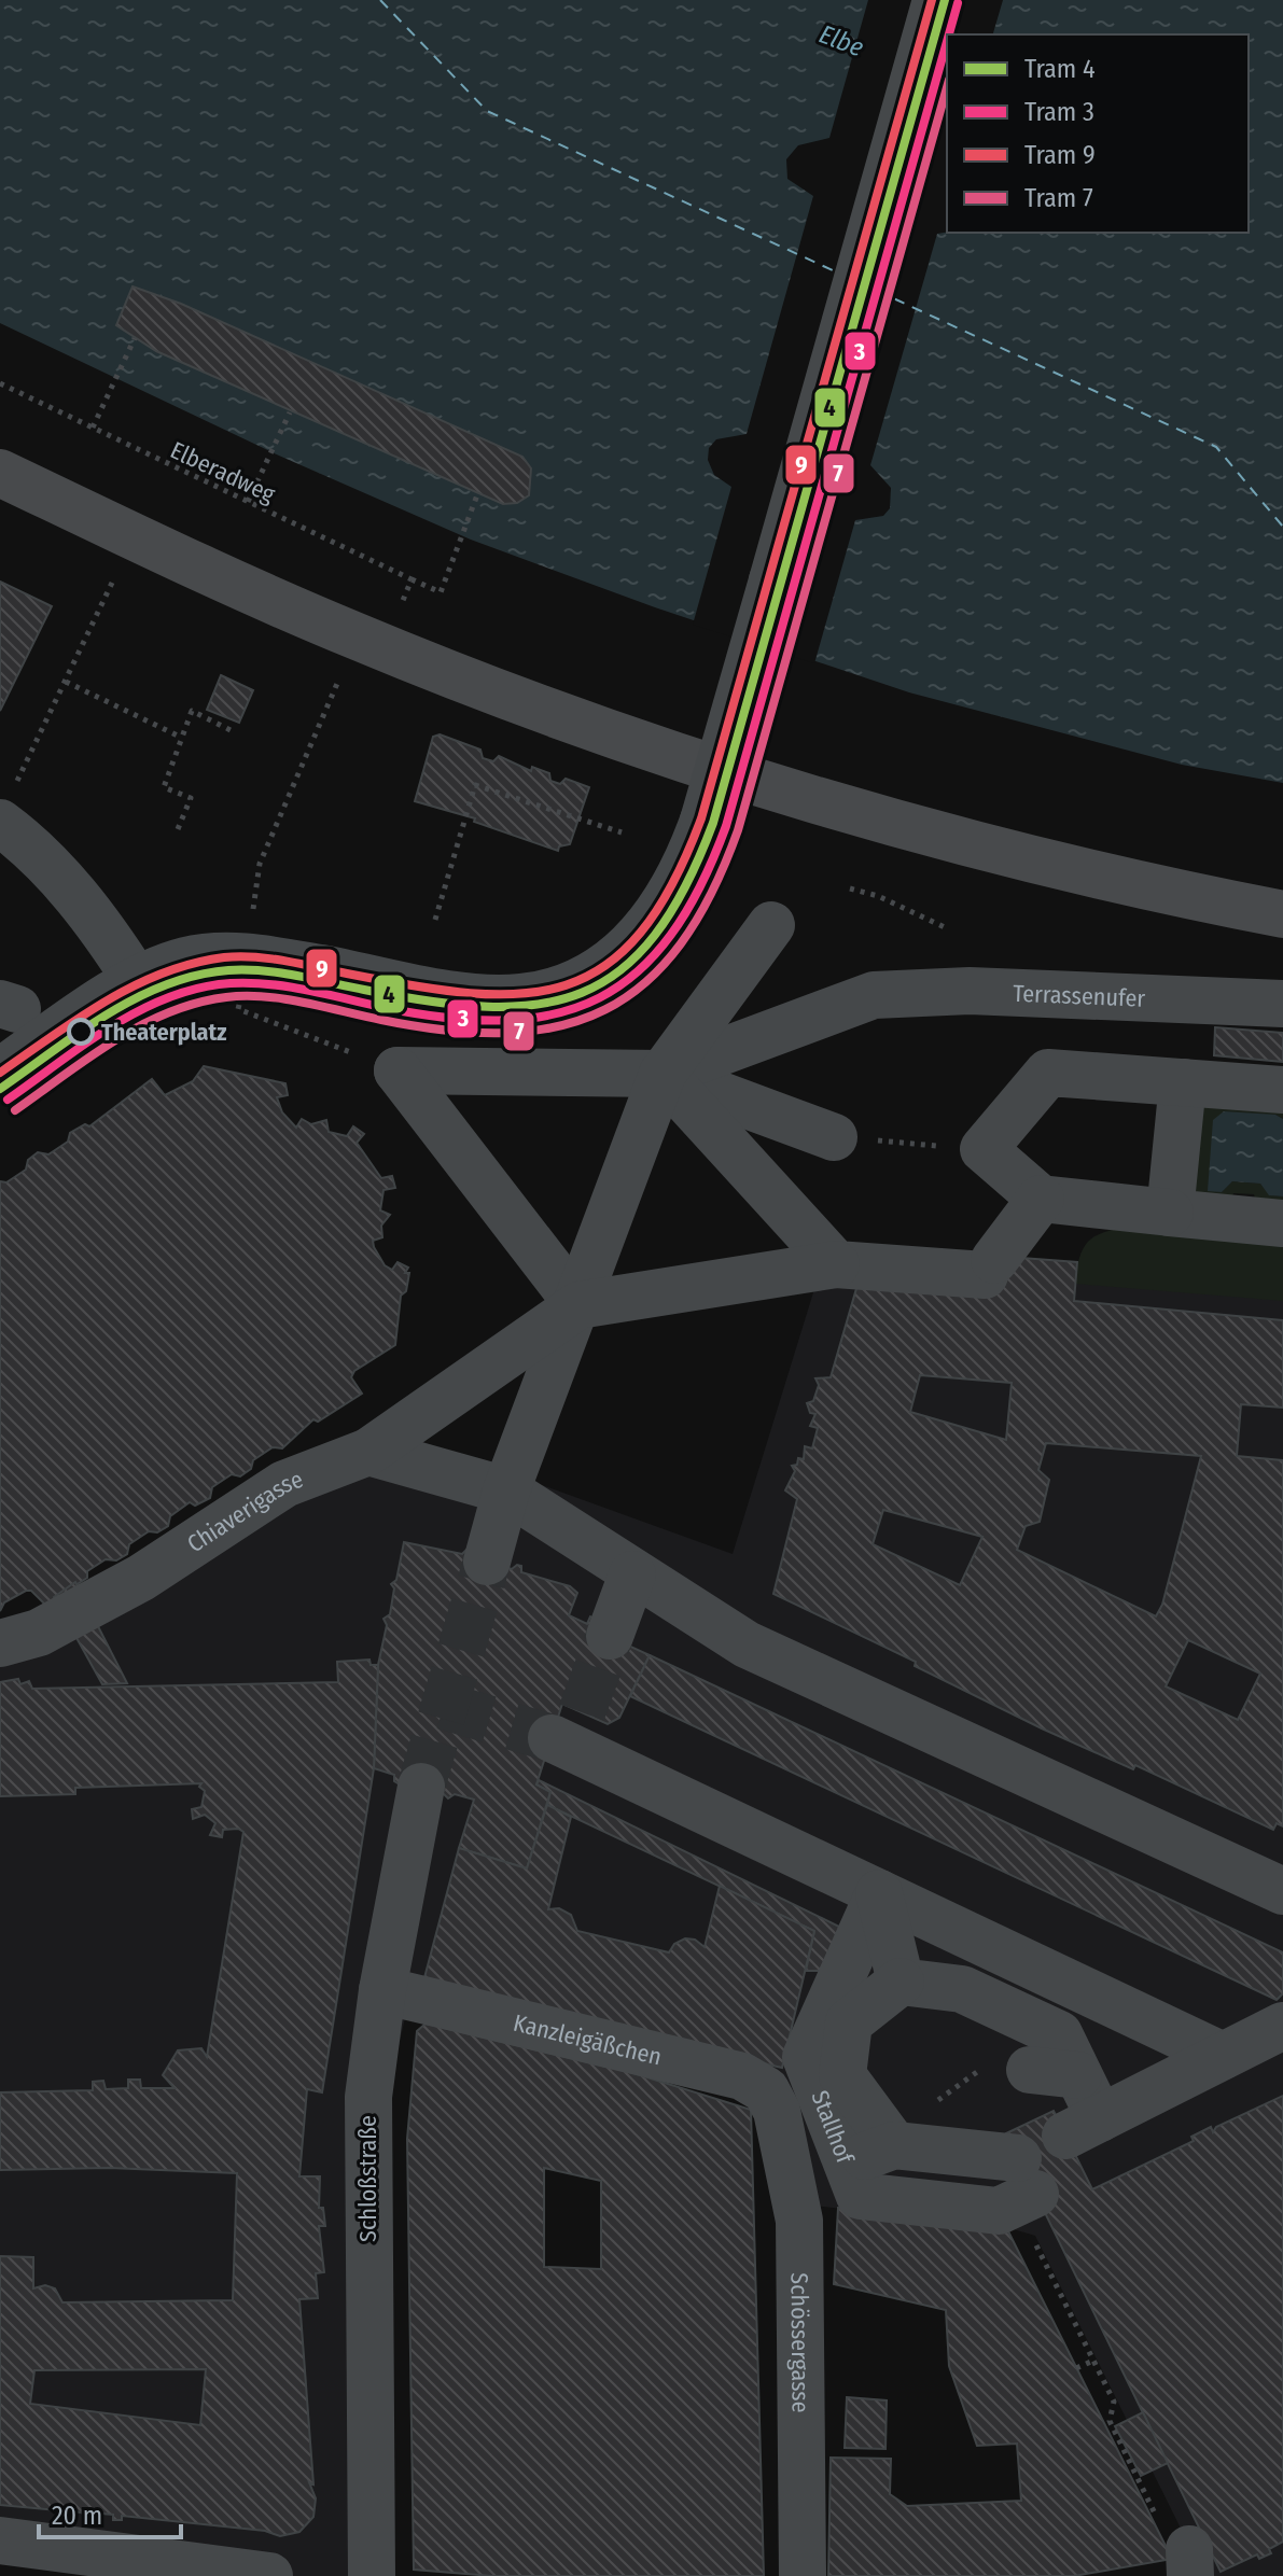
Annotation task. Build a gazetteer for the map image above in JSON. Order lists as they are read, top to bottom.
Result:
{
  "streets": {
    "street": [
      "Terrassenufer",
      "Chiaverigasse",
      "Kanzleigäßchen",
      "Stallhof",
      "Schloßstraße",
      "Schössergasse"
    ],
    "path": ["Elberadweg"]
  },
  "crossings": [
    ["Kanzleigäßchen", "Schloßstraße"],
    ["Kanzleigäßchen", "Schössergasse"],
    ["Stallhof", "Schössergasse"]
  ],
  "water": ["Elbe"],
  "places": ["Theaterplatz"],
  "lines": [
    "tram line 4",
    "tram line 9",
    "tram line 3",
    "tram line 7"
  ],
  "legend": [
    "Tram 4",
    "Tram 3",
    "Tram 9",
    "Tram 7"
  ],
  "scale_bar": "20 m"
}
